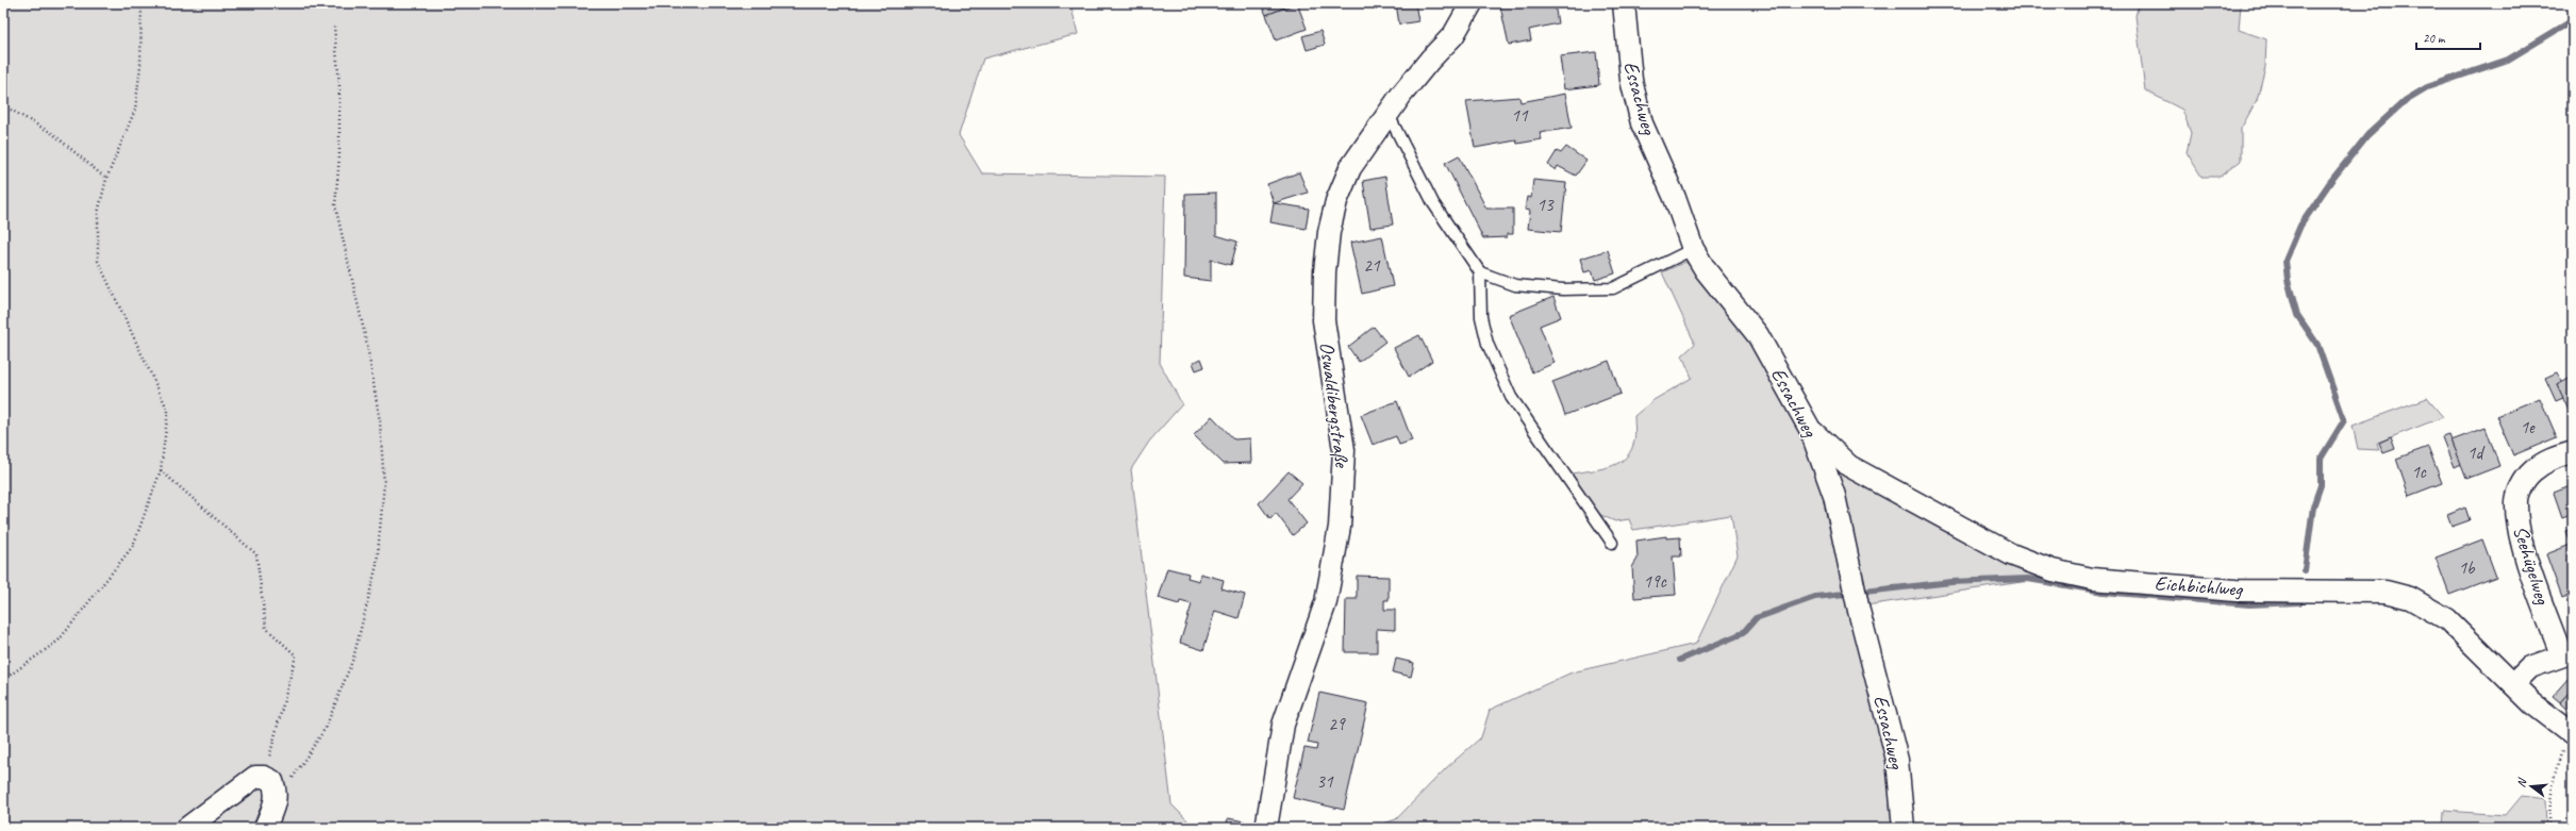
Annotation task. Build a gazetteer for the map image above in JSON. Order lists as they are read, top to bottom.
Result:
{
  "streets": {
    "street": [
      "Essachweg",
      "Oswaldibergstraße",
      "Seehügelweg",
      "Eichbichlweg"
    ]
  },
  "crossings": [
    ["Essachweg", "Eichbichlweg"],
    ["Seehügelweg", "Eichbichlweg"]
  ],
  "house_numbers": [
    "11",
    "13",
    "21",
    "1e",
    "1d",
    "1c",
    "1b",
    "19c",
    "29",
    "31"
  ],
  "scale_bar": "20 m",
  "north": "left"
}
